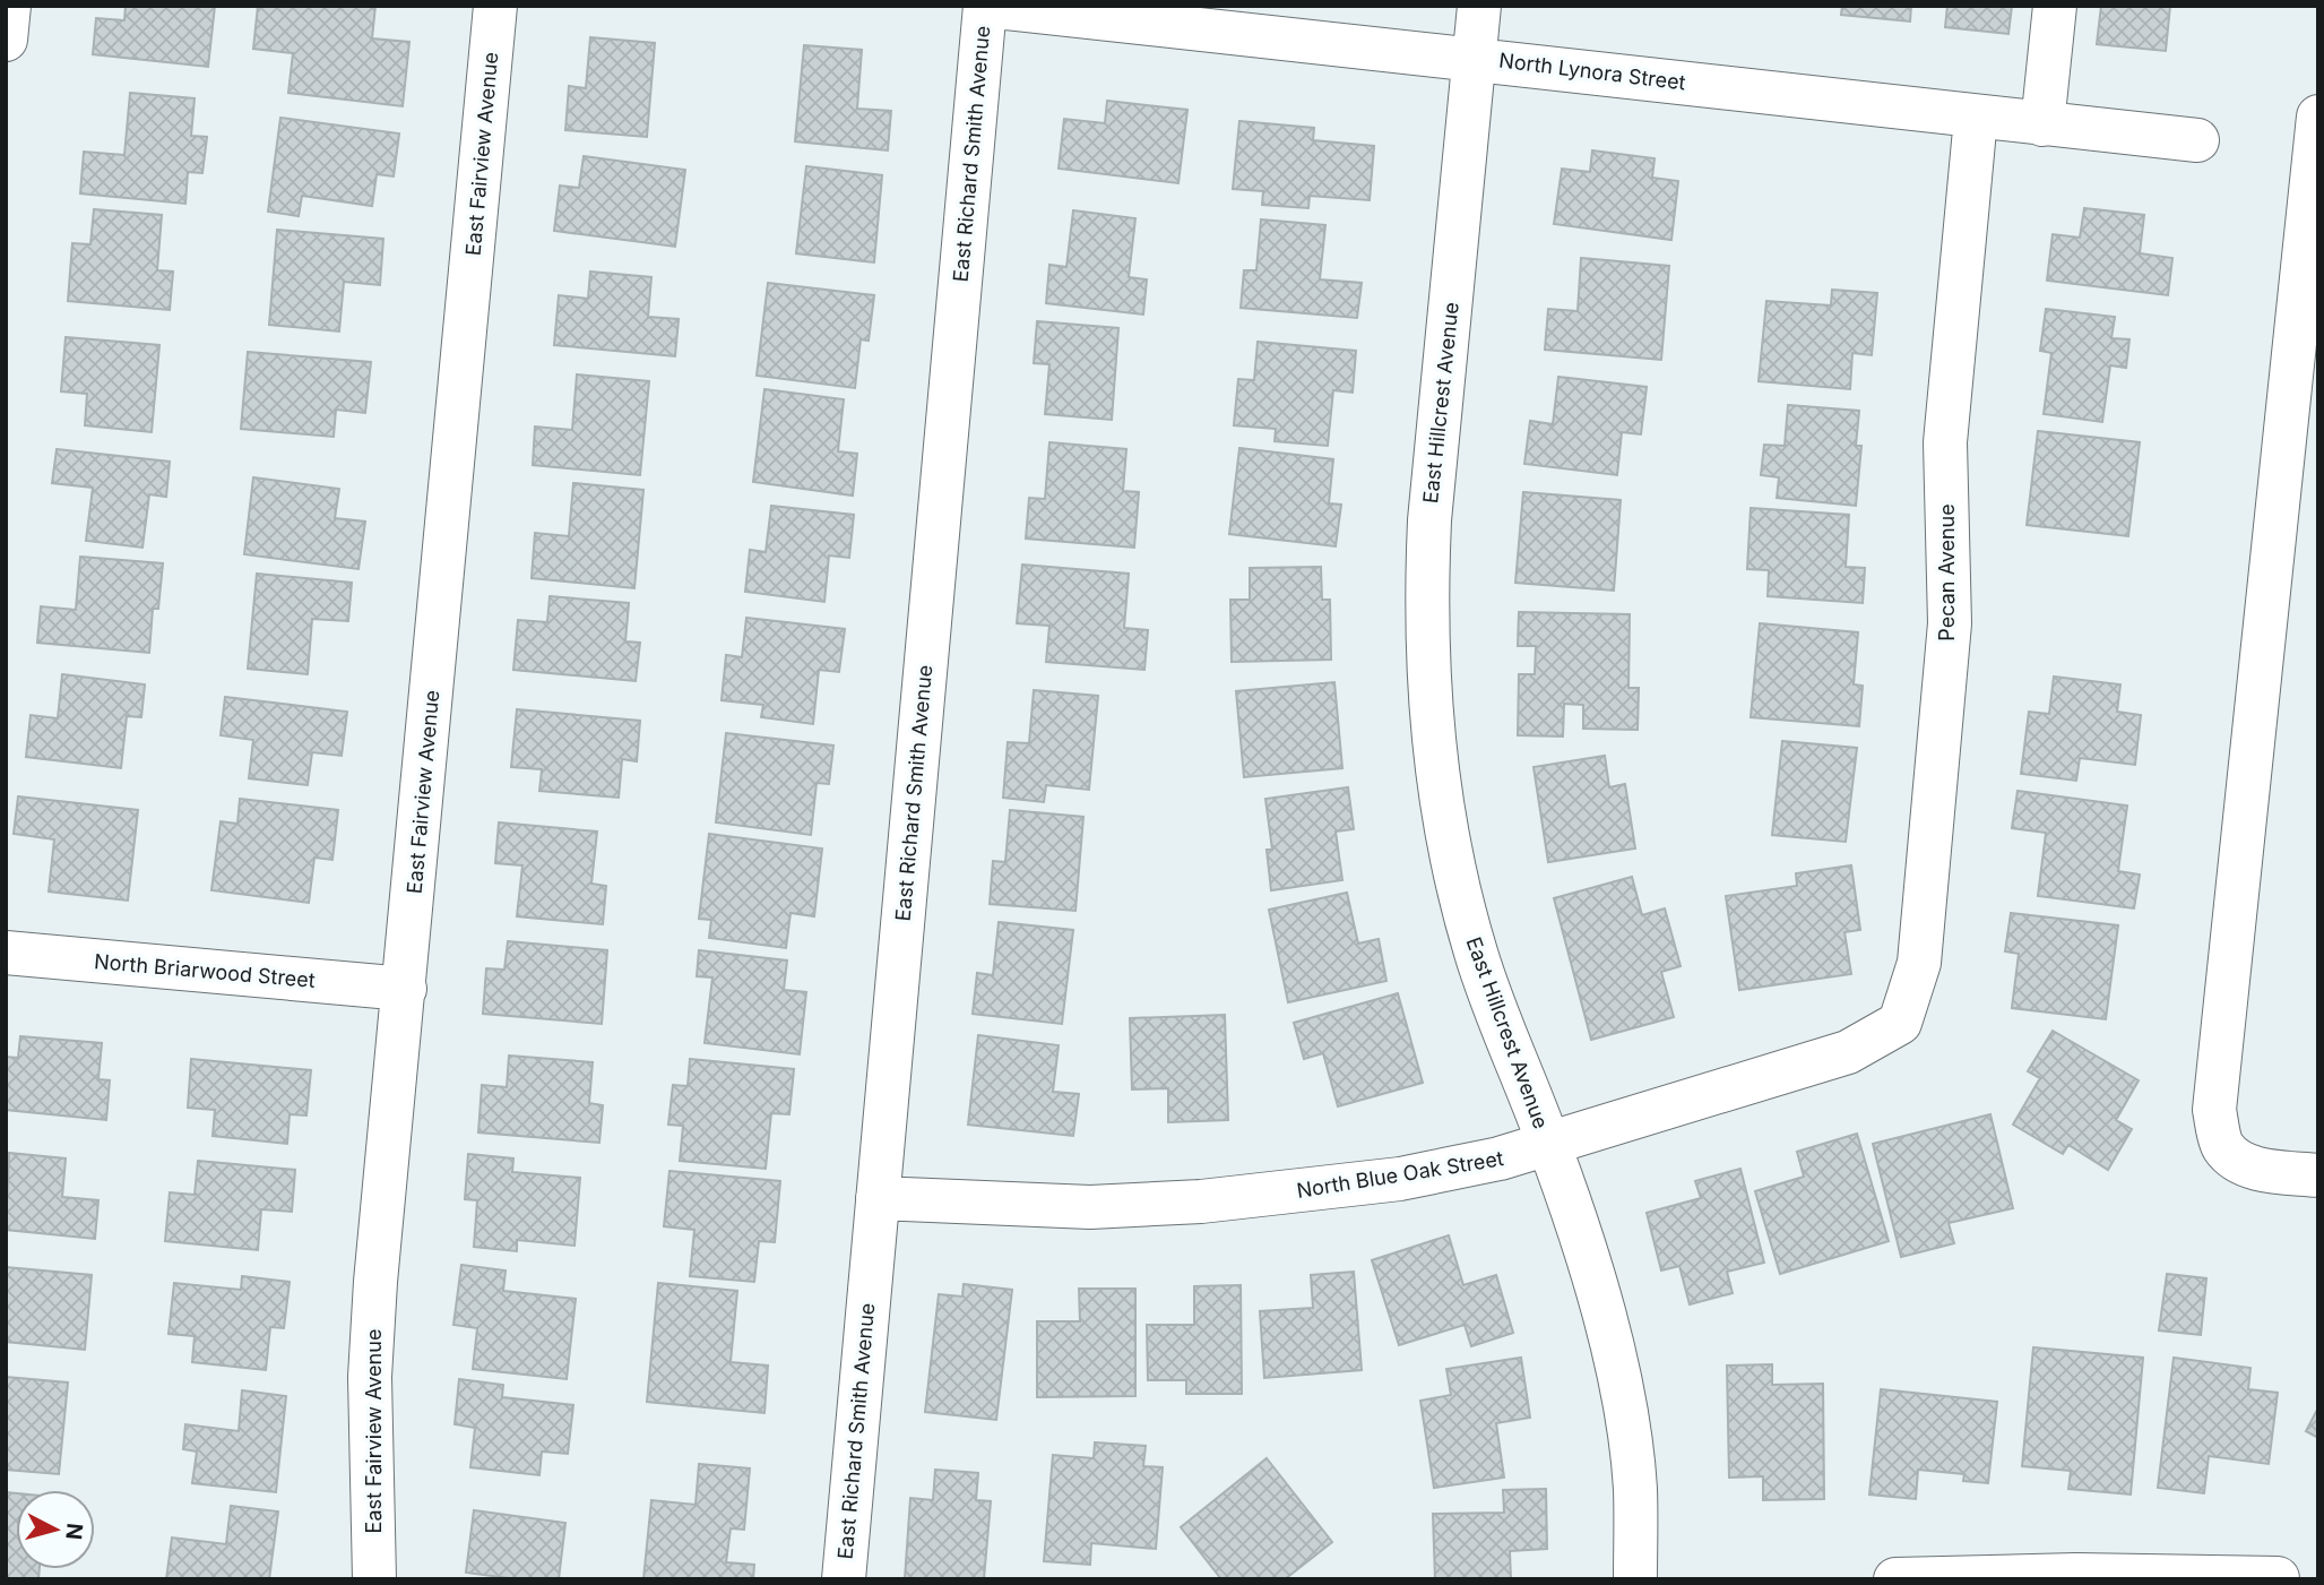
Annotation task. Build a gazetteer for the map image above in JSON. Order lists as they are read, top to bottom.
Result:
{
  "streets": {
    "street": [
      "North Lynora Street",
      "East Fairview Avenue",
      "East Richard Smith Avenue",
      "East Hillcrest Avenue",
      "Pecan Avenue",
      "North Briarwood Street",
      "North Blue Oak Street"
    ]
  },
  "crossings": [
    ["North Lynora Street", "East Richard Smith Avenue"],
    ["North Lynora Street", "East Hillcrest Avenue"],
    ["North Lynora Street", "Pecan Avenue"],
    ["East Fairview Avenue", "North Briarwood Street"],
    ["East Richard Smith Avenue", "North Blue Oak Street"],
    ["East Hillcrest Avenue", "North Blue Oak Street"],
    ["Pecan Avenue", "North Blue Oak Street"]
  ],
  "north": "right"
}
